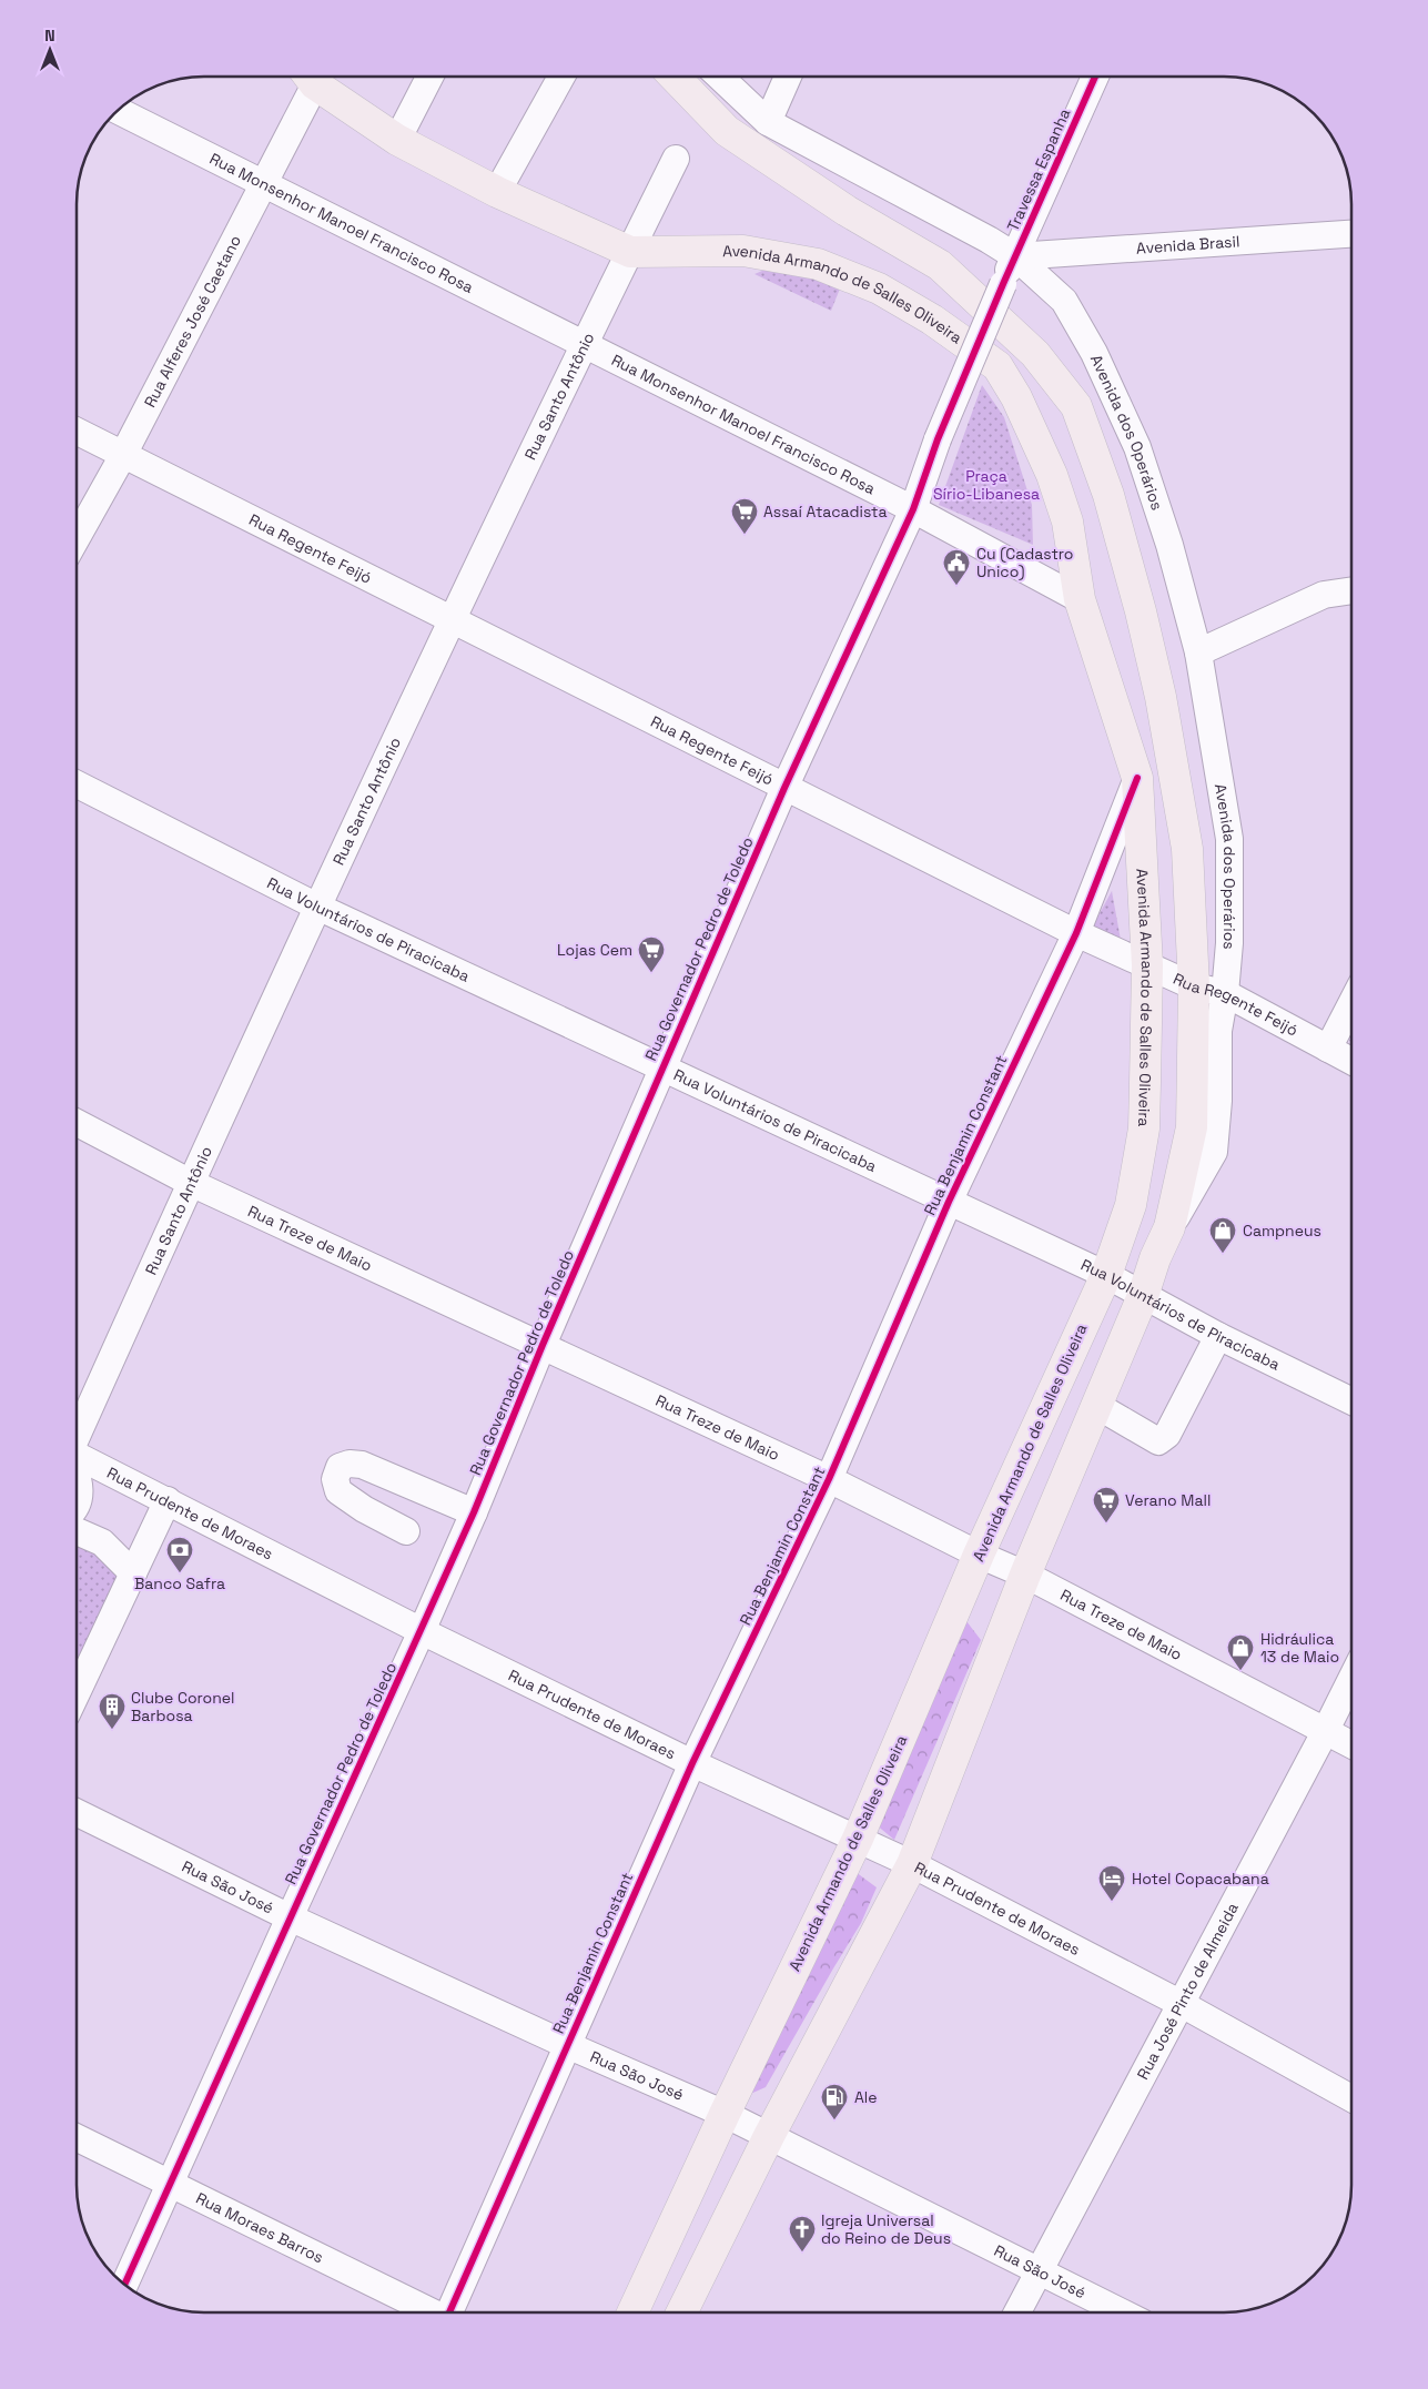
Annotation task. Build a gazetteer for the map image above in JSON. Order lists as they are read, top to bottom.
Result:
{
  "streets": {
    "main road": ["Avenida Armando de Salles Oliveira"],
    "street": [
      "Travessa Espanha",
      "Rua Monsenhor Manoel Francisco Rosa",
      "Avenida Brasil",
      "Rua Alferes José Caetano",
      "Rua Santo Antônio",
      "Avenida dos Operários",
      "Rua Regente Feijó",
      "Rua Voluntários de Piracicaba",
      "Rua Governador Pedro de Toledo",
      "Rua Benjamin Constant",
      "Rua Treze de Maio",
      "Rua Prudente de Moraes",
      "Rua São José",
      "Rua José Pinto de Almeida",
      "Rua Moraes Barros"
    ]
  },
  "crossings": [
    ["Travessa Espanha", "Avenida Brasil"],
    ["Travessa Espanha", "Avenida dos Operários"],
    ["Travessa Espanha", "Rua Governador Pedro de Toledo"],
    ["Rua Monsenhor Manoel Francisco Rosa", "Avenida Armando de Salles Oliveira"],
    ["Rua Monsenhor Manoel Francisco Rosa", "Rua Alferes José Caetano"],
    ["Rua Monsenhor Manoel Francisco Rosa", "Rua Santo Antônio"],
    ["Rua Monsenhor Manoel Francisco Rosa", "Rua Governador Pedro de Toledo"],
    ["Avenida Brasil", "Avenida dos Operários"],
    ["Avenida Armando de Salles Oliveira", "Rua Santo Antônio"],
    ["Avenida Armando de Salles Oliveira", "Rua Regente Feijó"],
    ["Avenida Armando de Salles Oliveira", "Rua Voluntários de Piracicaba"],
    ["Avenida Armando de Salles Oliveira", "Rua Benjamin Constant"],
    ["Avenida Armando de Salles Oliveira", "Rua Treze de Maio"],
    ["Avenida Armando de Salles Oliveira", "Rua Prudente de Moraes"],
    ["Avenida Armando de Salles Oliveira", "Rua São José"],
    ["Rua Alferes José Caetano", "Rua Regente Feijó"],
    ["Rua Santo Antônio", "Rua Regente Feijó"],
    ["Rua Santo Antônio", "Rua Voluntários de Piracicaba"],
    ["Rua Santo Antônio", "Rua Treze de Maio"],
    ["Avenida dos Operários", "Rua Regente Feijó"],
    ["Rua Regente Feijó", "Rua Governador Pedro de Toledo"],
    ["Rua Regente Feijó", "Rua Benjamin Constant"],
    ["Rua Voluntários de Piracicaba", "Rua Governador Pedro de Toledo"],
    ["Rua Voluntários de Piracicaba", "Rua Benjamin Constant"],
    ["Rua Governador Pedro de Toledo", "Rua Treze de Maio"],
    ["Rua Governador Pedro de Toledo", "Rua Prudente de Moraes"],
    ["Rua Governador Pedro de Toledo", "Rua São José"],
    ["Rua Governador Pedro de Toledo", "Rua Moraes Barros"],
    ["Rua Benjamin Constant", "Rua Treze de Maio"],
    ["Rua Benjamin Constant", "Rua Prudente de Moraes"],
    ["Rua Benjamin Constant", "Rua São José"],
    ["Rua Treze de Maio", "Rua José Pinto de Almeida"],
    ["Rua Prudente de Moraes", "Rua José Pinto de Almeida"],
    ["Rua São José", "Rua José Pinto de Almeida"]
  ],
  "parks": ["Praça Sírio-Libanesa"],
  "places": {
    "supermarket": ["Assaí Atacadista", "Lojas Cem", "Verano Mall"],
    "public building": ["Cu (Cadastro Unico)"],
    "shop": ["Campneus", "Hidráulica 13 de Maio"],
    "bank": ["Banco Safra"],
    "building": ["Clube Coronel Barbosa"],
    "hotel": ["Hotel Copacabana"],
    "fuel station": ["Ale"],
    "church": ["Igreja Universal do Reino de Deus"]
  },
  "north": "top"
}
